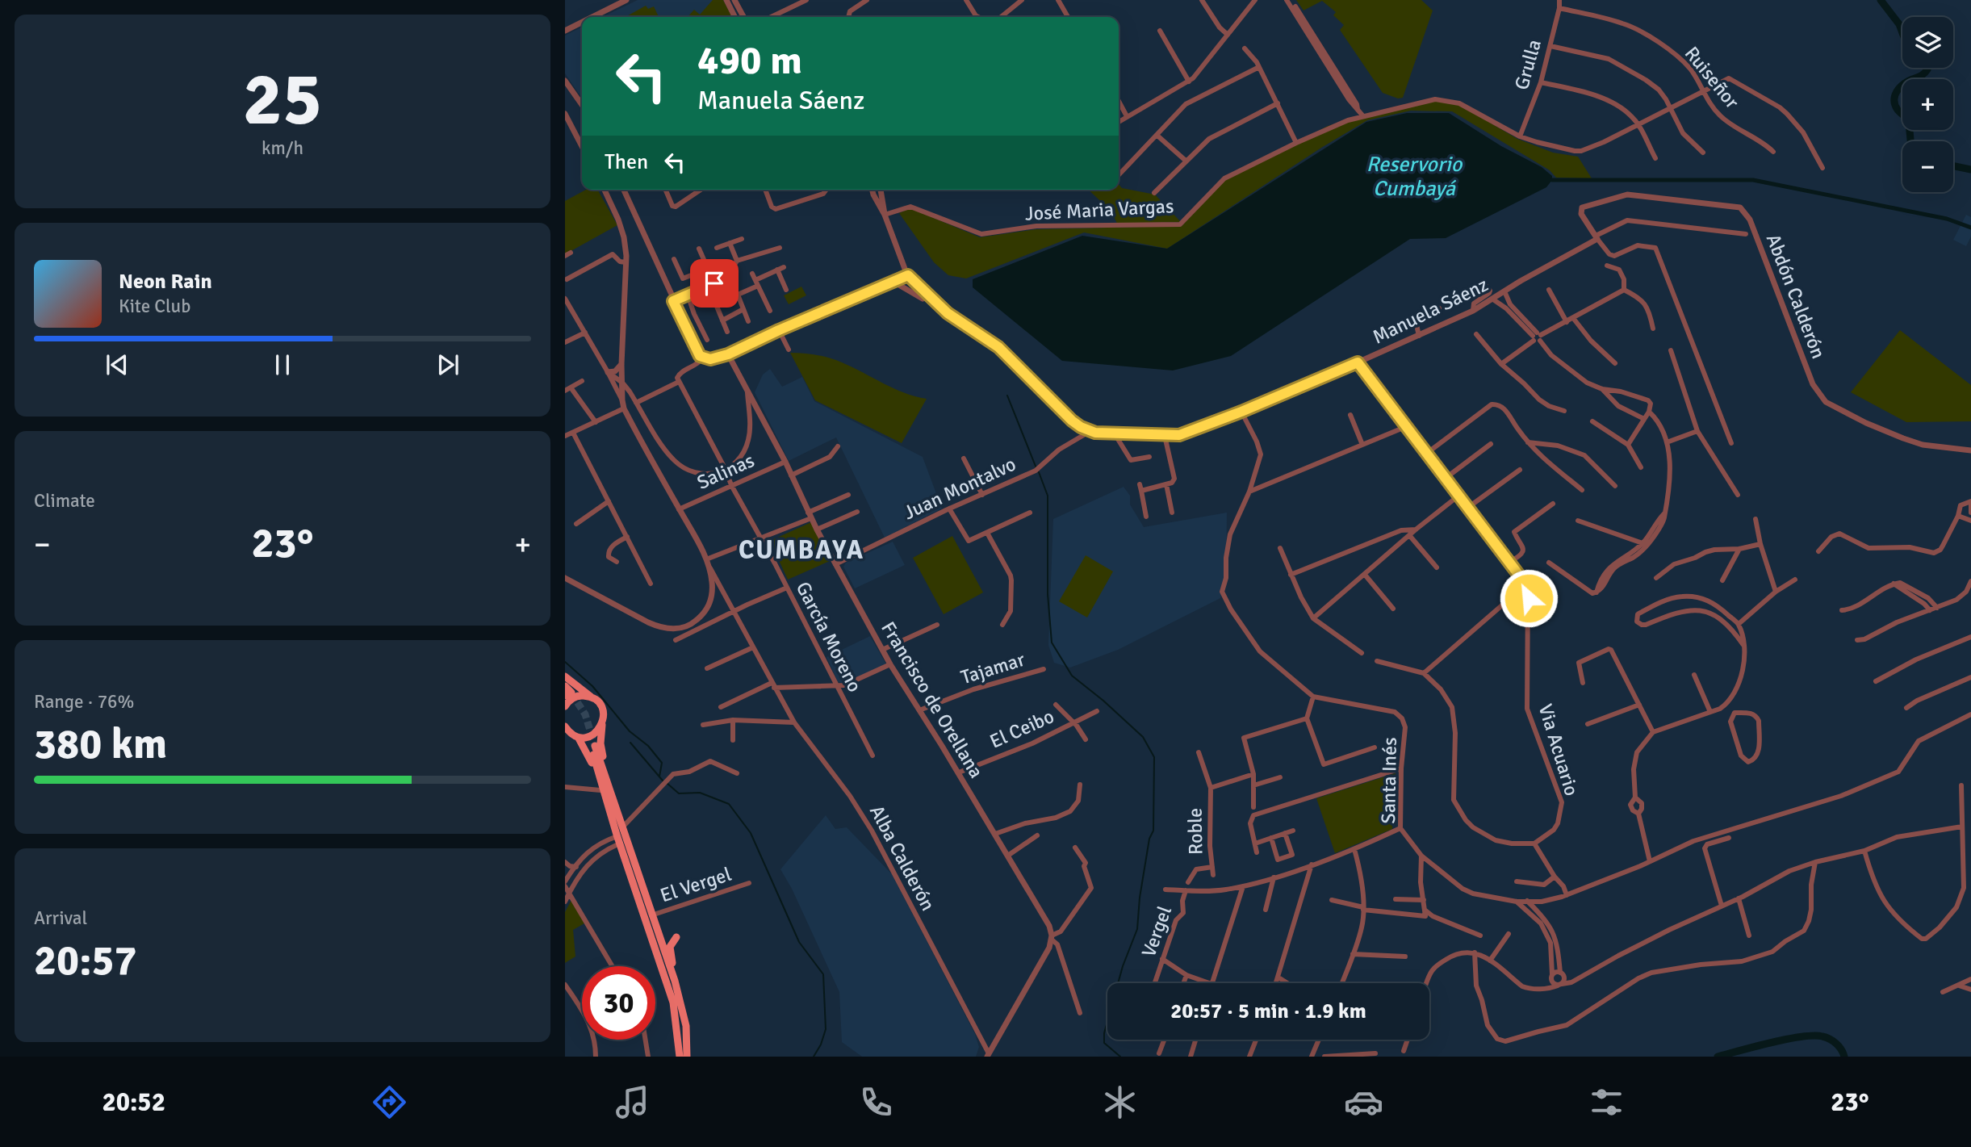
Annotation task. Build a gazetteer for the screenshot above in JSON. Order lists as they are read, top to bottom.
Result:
{
  "streets": {
    "street": [
      "Grulla",
      "Ruiseñor",
      "José Maria Vargas",
      "Abdón Calderón",
      "Manuela Sáenz",
      "Salinas",
      "Juan Montalvo",
      "García Moreno",
      "Tajamar",
      "Francisco de Orellana",
      "El Ceibo",
      "Via Acuario",
      "Santa Inés",
      "Roble",
      "Alba Calderón",
      "El Vergel",
      "Vergel"
    ]
  },
  "crossings": [
    ["Grulla", "Ruiseñor"],
    ["Grulla", "José Maria Vargas"],
    ["Ruiseñor", "José Maria Vargas"],
    ["Abdón Calderón", "Manuela Sáenz"],
    ["Manuela Sáenz", "Juan Montalvo"],
    ["Manuela Sáenz", "Santa Inés"],
    ["Salinas", "García Moreno"],
    ["Salinas", "Francisco de Orellana"],
    ["Juan Montalvo", "Francisco de Orellana"],
    ["Tajamar", "Francisco de Orellana"],
    ["Francisco de Orellana", "El Ceibo"]
  ],
  "districts": ["CUMBAYA"],
  "water": ["Reservorio Cumbayá"],
  "page": {
    "tile": [
      ["25", "km/h"],
      "Climate",
      ["Range · 76%", "380 km"],
      ["Arrival", "20:57"]
    ],
    "map_buttons": ["+", "−"],
    "turn": ["490 m", "Manuela Sáenz"],
    "then": "Then",
    "song": ["Neon Rain", "Kite Club"],
    "heat": ["−", "23°", "+"],
    "limit": "30",
    "trip": "20:57 · 5 min · 1.9 km",
    "tabs": ["20:52", "23°"]
  }
}
